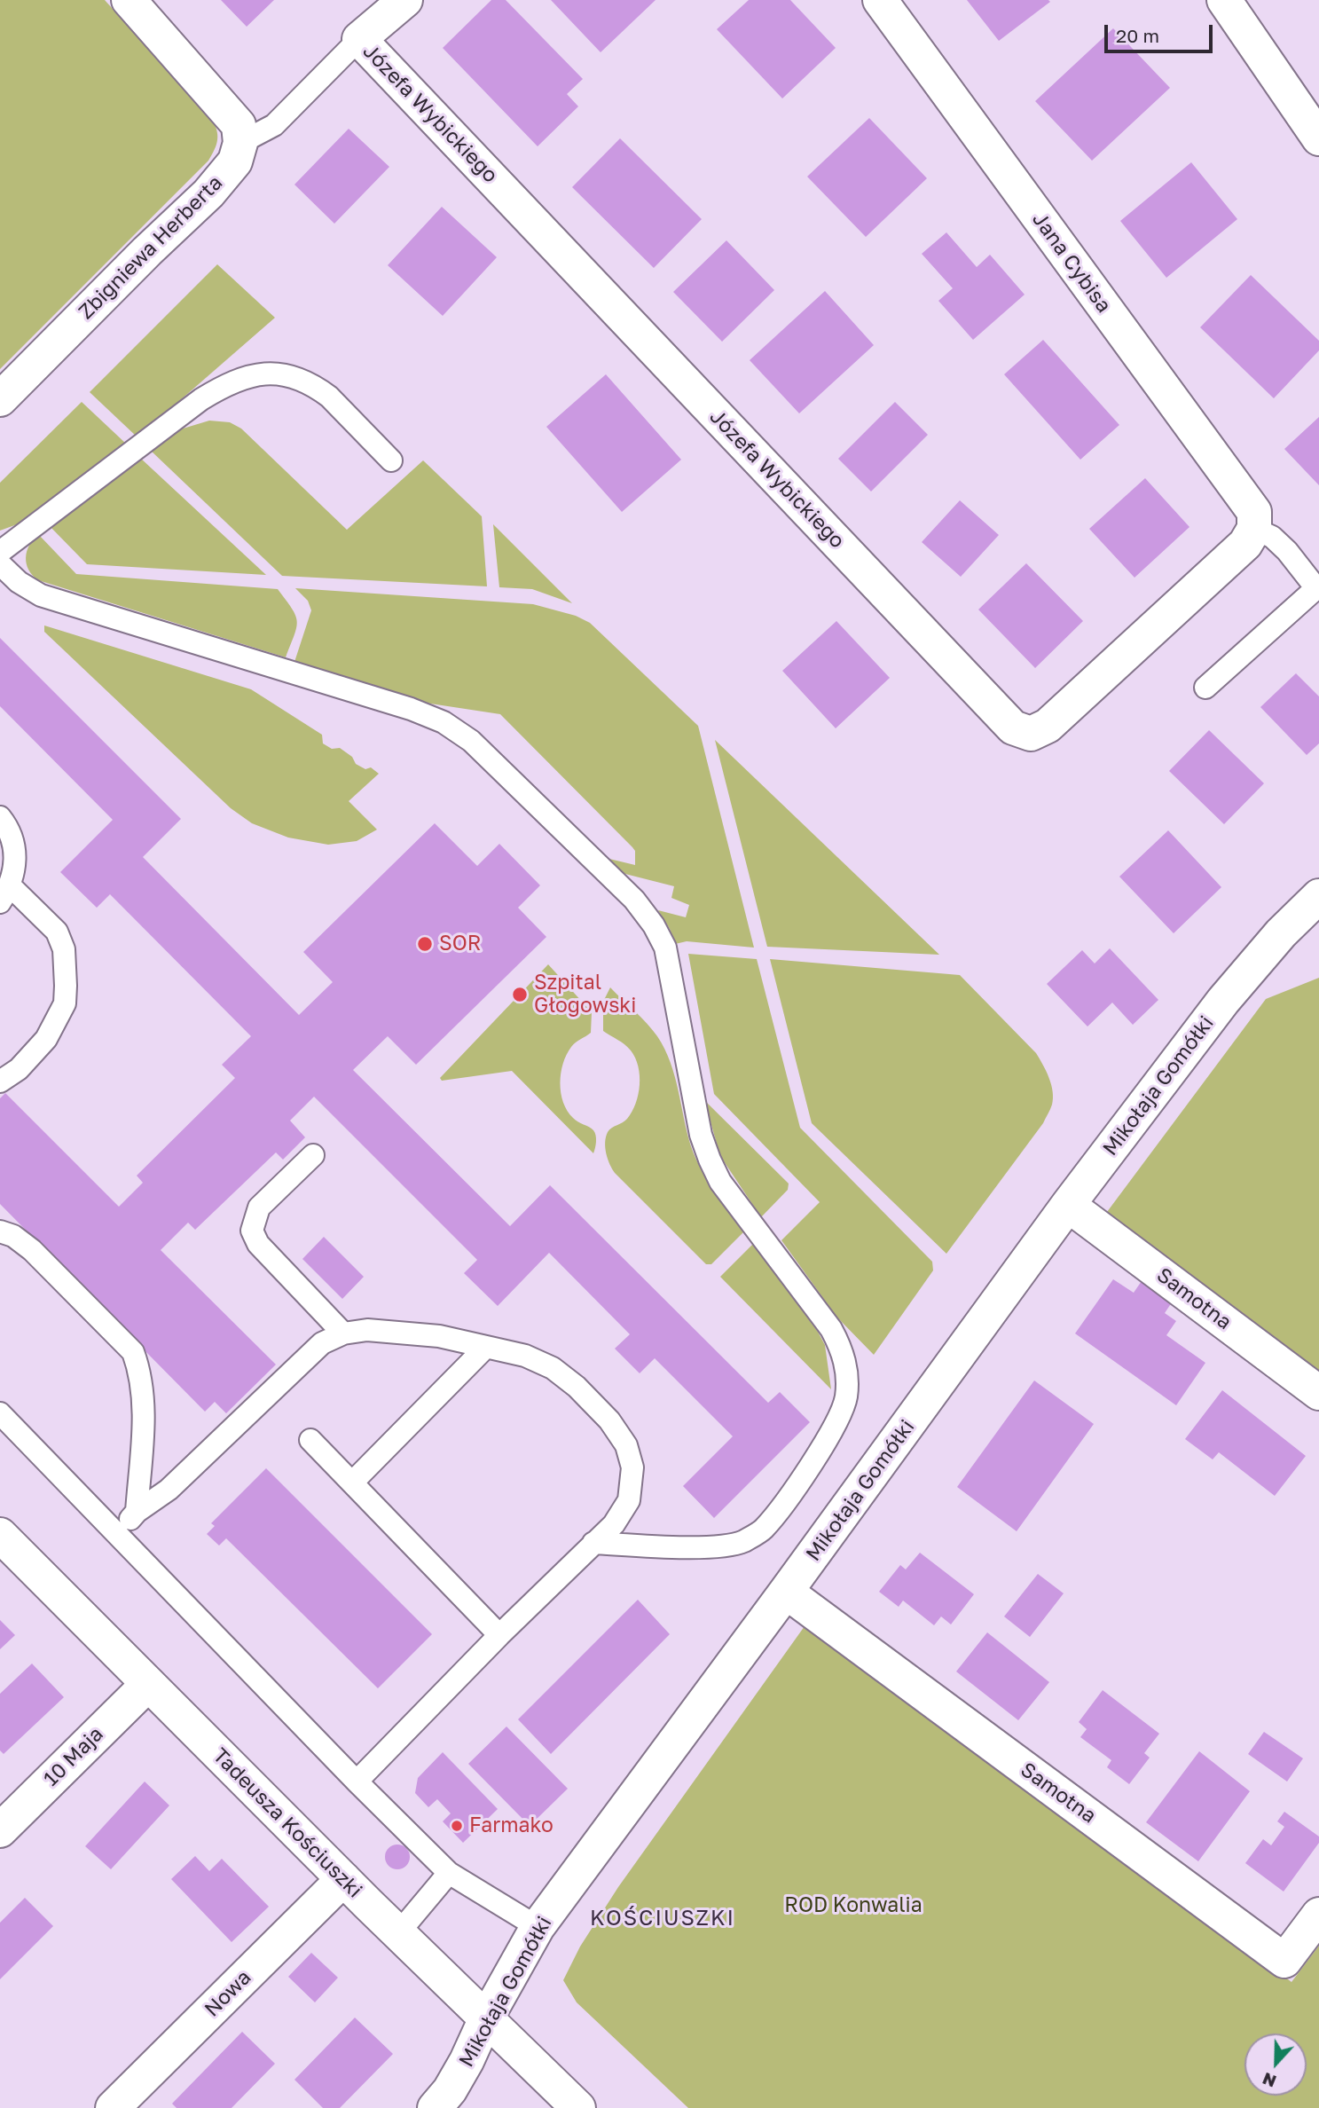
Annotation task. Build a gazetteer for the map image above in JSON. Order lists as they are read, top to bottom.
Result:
{
  "streets": {
    "street": [
      "Józefa Wybickiego",
      "Zbigniewa Herberta",
      "Jana Cybisa",
      "Mikołaja Gomółki",
      "Samotna",
      "10 Maja",
      "Tadeusza Kościuszki",
      "Nowa"
    ]
  },
  "crossings": [
    ["Józefa Wybickiego", "Jana Cybisa"],
    ["Mikołaja Gomółki", "Samotna"],
    ["Mikołaja Gomółki", "Tadeusza Kościuszki"],
    ["10 Maja", "Tadeusza Kościuszki"],
    ["Tadeusza Kościuszki", "Nowa"]
  ],
  "districts": ["KOŚCIUSZKI"],
  "parks": ["ROD Konwalia"],
  "places": ["SOR", "Szpital Głogowski", "Farmako"],
  "scale_bar": "20 m",
  "north": "bottom"
}
